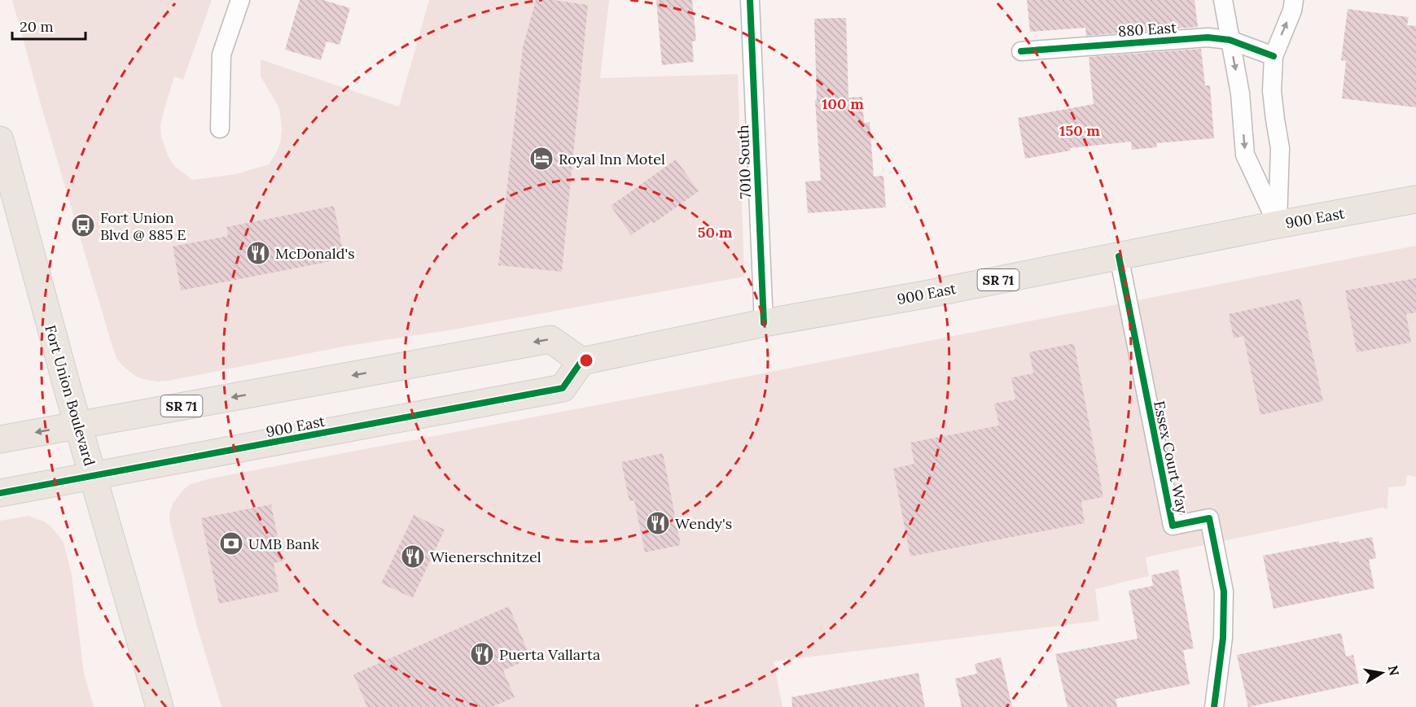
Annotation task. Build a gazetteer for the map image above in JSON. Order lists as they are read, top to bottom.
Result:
{
  "streets": {
    "main road": ["900 East", "SR 71", "Fort Union Boulevard"],
    "street": ["880 East", "7010 South", "Essex Court Way"]
  },
  "crossings": [
    ["7010 South", "900 East"],
    ["900 East", "SR 71"],
    ["900 East", "Fort Union Boulevard"],
    ["900 East", "Essex Court Way"],
    ["SR 71", "Fort Union Boulevard"]
  ],
  "places": {
    "hotel": ["Royal Inn Motel"],
    "bus stop": ["Fort Union Blvd @ 885 E"],
    "restaurant": [
      "McDonald's",
      "Wendy's",
      "Wienerschnitzel",
      "Puerta Vallarta"
    ],
    "bank": ["UMB Bank"]
  },
  "scale_bar": "20 m",
  "north": "right",
  "rings": ["100 m", "150 m", "50 m"]
}
